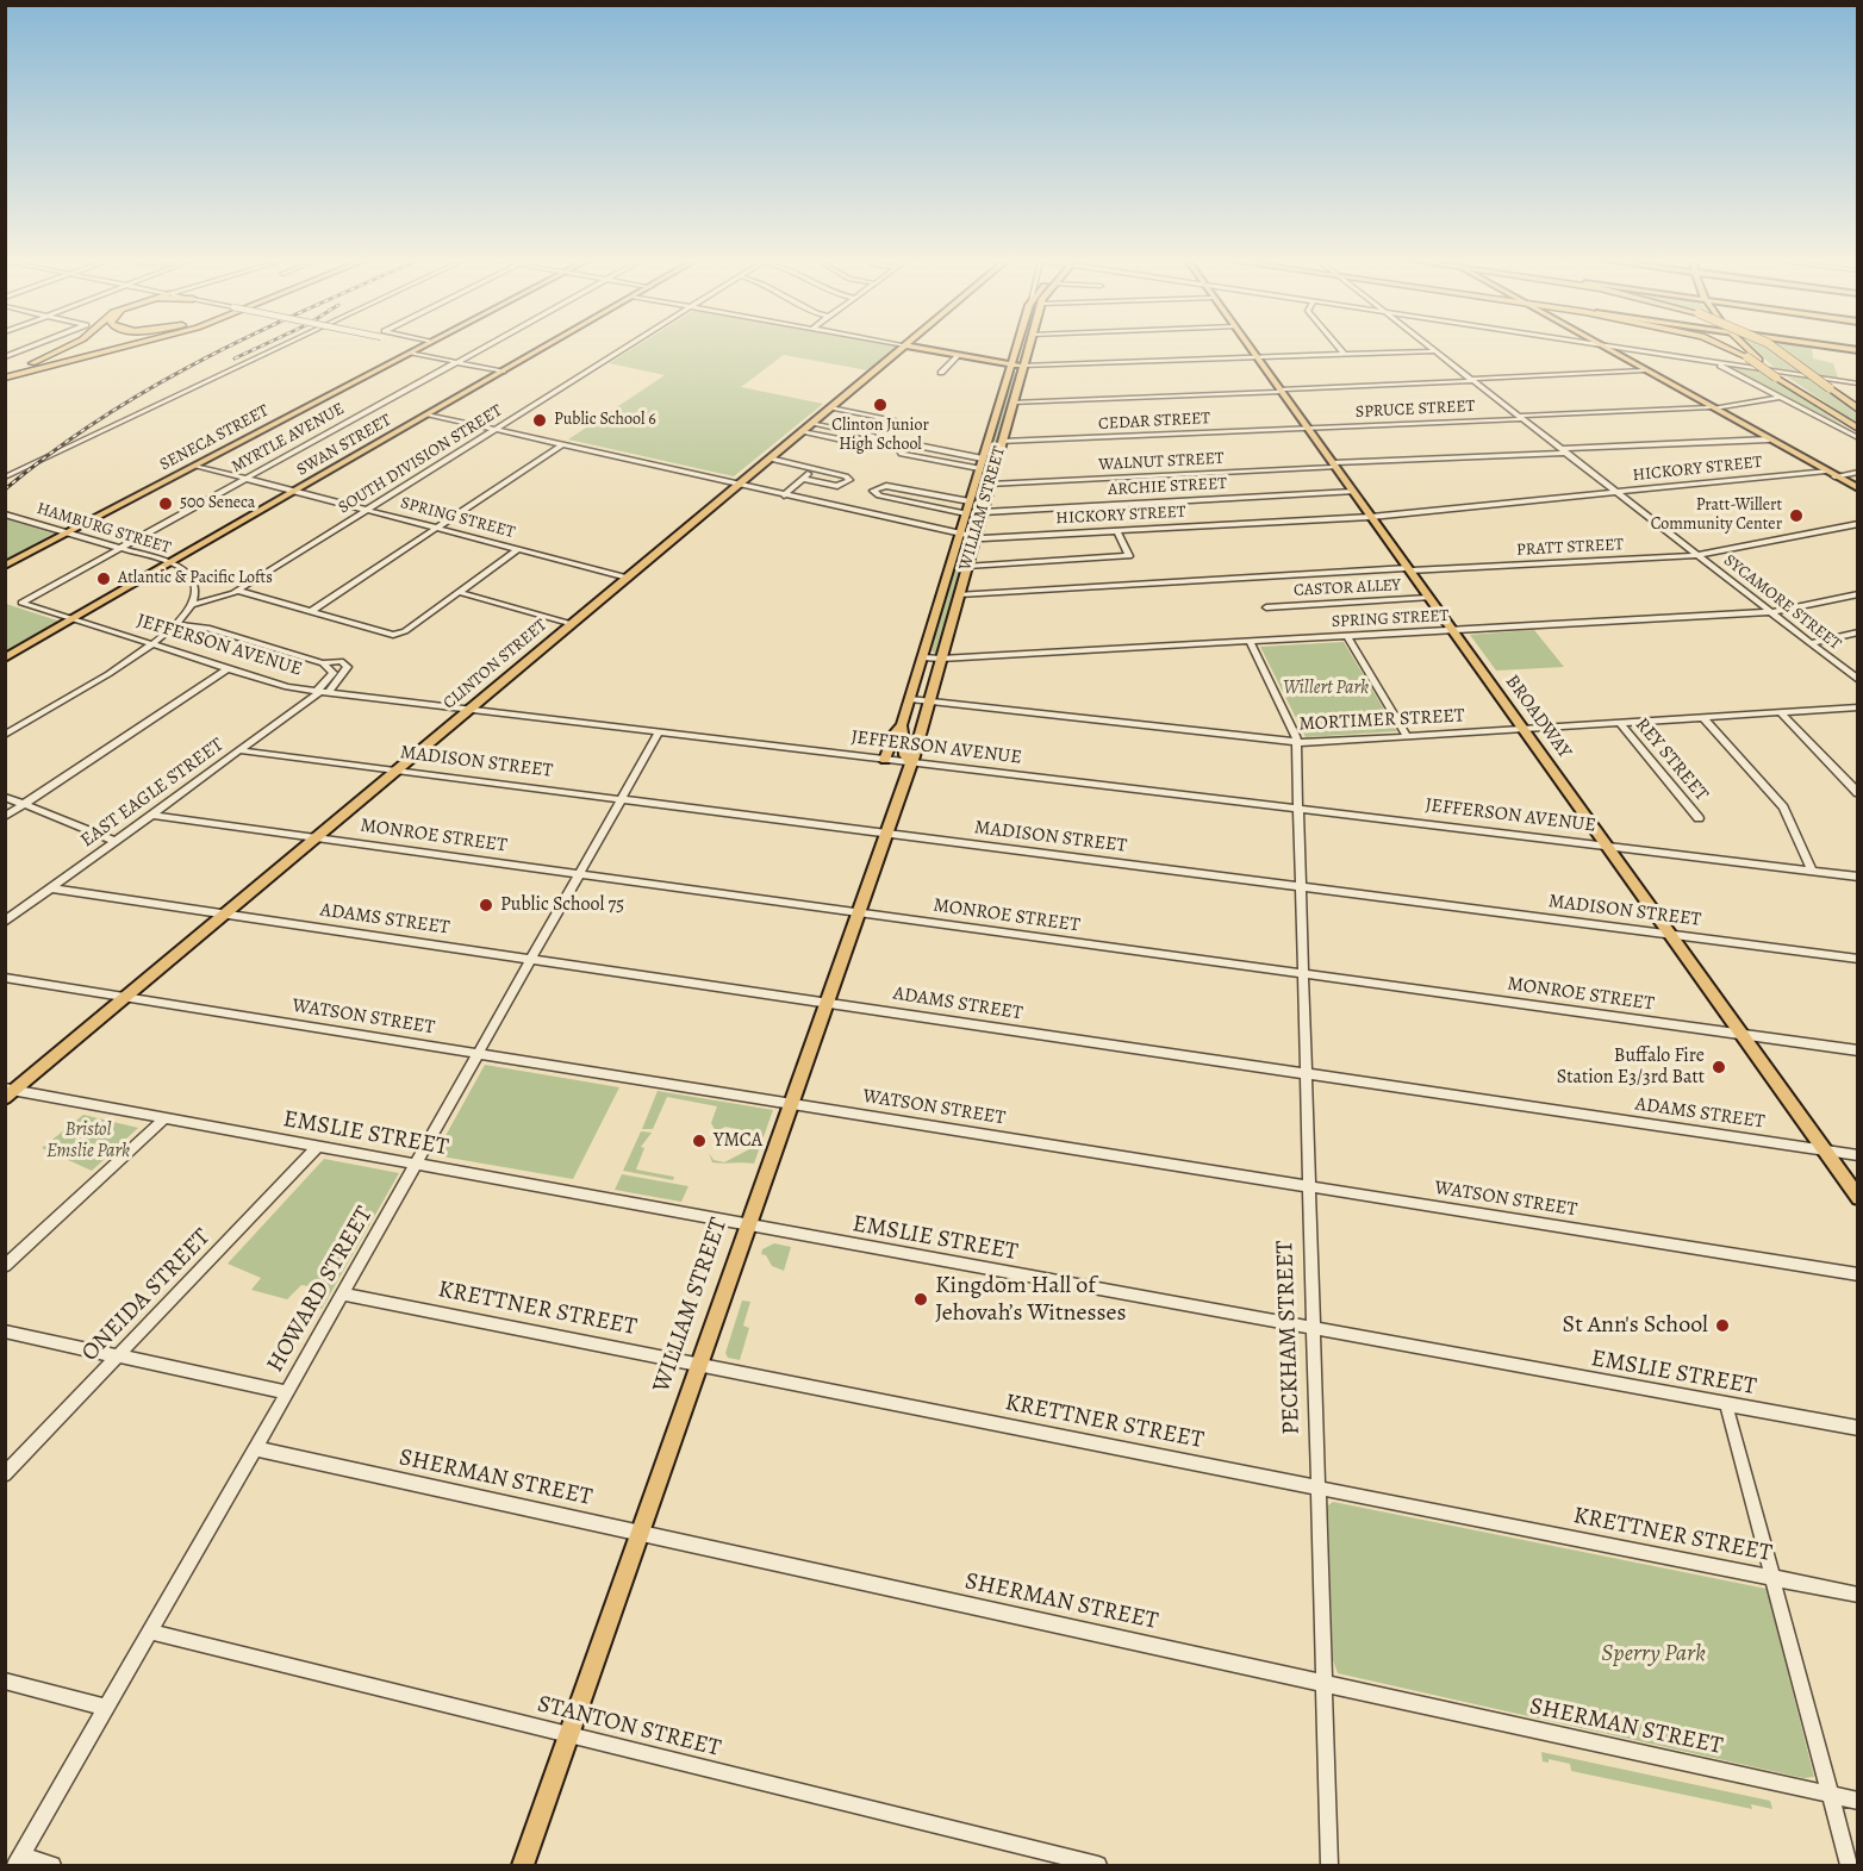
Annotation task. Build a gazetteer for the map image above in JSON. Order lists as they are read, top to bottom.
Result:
{
  "streets": {
    "main road": [
      "SENECA STREET",
      "SWAN STREET",
      "WILLIAM STREET",
      "CLINTON STREET",
      "BROADWAY"
    ],
    "street": [
      "SPRUCE STREET",
      "CEDAR STREET",
      "MYRTLE AVENUE",
      "SOUTH DIVISION STREET",
      "WALNUT STREET",
      "HICKORY STREET",
      "ARCHIE STREET",
      "SPRING STREET",
      "HAMBURG STREET",
      "PRATT STREET",
      "CASTOR ALLEY",
      "SYCAMORE STREET",
      "JEFFERSON AVENUE",
      "MORTIMER STREET",
      "REY STREET",
      "MADISON STREET",
      "EAST EAGLE STREET",
      "MONROE STREET",
      "ADAMS STREET",
      "WATSON STREET",
      "EMSLIE STREET",
      "HOWARD STREET",
      "ONEIDA STREET",
      "KRETTNER STREET",
      "PECKHAM STREET",
      "SHERMAN STREET",
      "STANTON STREET"
    ]
  },
  "crossings": [
    ["SPRUCE STREET", "CEDAR STREET"],
    ["SPRUCE STREET", "SYCAMORE STREET"],
    ["SPRUCE STREET", "BROADWAY"],
    ["CEDAR STREET", "WILLIAM STREET"],
    ["CEDAR STREET", "BROADWAY"],
    ["SENECA STREET", "SPRING STREET"],
    ["SENECA STREET", "HAMBURG STREET"],
    ["MYRTLE AVENUE", "SPRING STREET"],
    ["MYRTLE AVENUE", "HAMBURG STREET"],
    ["MYRTLE AVENUE", "JEFFERSON AVENUE"],
    ["SWAN STREET", "HICKORY STREET"],
    ["SWAN STREET", "SPRING STREET"],
    ["SWAN STREET", "HAMBURG STREET"],
    ["SWAN STREET", "JEFFERSON AVENUE"],
    ["SOUTH DIVISION STREET", "HICKORY STREET"],
    ["SOUTH DIVISION STREET", "SPRING STREET"],
    ["SOUTH DIVISION STREET", "HAMBURG STREET"],
    ["WALNUT STREET", "WILLIAM STREET"],
    ["WALNUT STREET", "SYCAMORE STREET"],
    ["WALNUT STREET", "BROADWAY"],
    ["HICKORY STREET", "WILLIAM STREET"],
    ["HICKORY STREET", "SYCAMORE STREET"],
    ["HICKORY STREET", "CLINTON STREET"],
    ["HICKORY STREET", "BROADWAY"],
    ["ARCHIE STREET", "WILLIAM STREET"],
    ["ARCHIE STREET", "BROADWAY"],
    ["WILLIAM STREET", "SPRING STREET"],
    ["WILLIAM STREET", "PRATT STREET"],
    ["WILLIAM STREET", "JEFFERSON AVENUE"],
    ["WILLIAM STREET", "MORTIMER STREET"],
    ["WILLIAM STREET", "MADISON STREET"],
    ["WILLIAM STREET", "MONROE STREET"],
    ["WILLIAM STREET", "ADAMS STREET"],
    ["WILLIAM STREET", "WATSON STREET"],
    ["WILLIAM STREET", "EMSLIE STREET"],
    ["WILLIAM STREET", "KRETTNER STREET"],
    ["WILLIAM STREET", "SHERMAN STREET"],
    ["WILLIAM STREET", "STANTON STREET"],
    ["SPRING STREET", "SYCAMORE STREET"],
    ["SPRING STREET", "CLINTON STREET"],
    ["SPRING STREET", "BROADWAY"],
    ["PRATT STREET", "SYCAMORE STREET"],
    ["PRATT STREET", "BROADWAY"],
    ["CASTOR ALLEY", "BROADWAY"],
    ["JEFFERSON AVENUE", "CLINTON STREET"],
    ["JEFFERSON AVENUE", "BROADWAY"],
    ["JEFFERSON AVENUE", "EAST EAGLE STREET"],
    ["JEFFERSON AVENUE", "HOWARD STREET"],
    ["JEFFERSON AVENUE", "PECKHAM STREET"],
    ["CLINTON STREET", "MADISON STREET"],
    ["CLINTON STREET", "MONROE STREET"],
    ["CLINTON STREET", "ADAMS STREET"],
    ["CLINTON STREET", "WATSON STREET"],
    ["CLINTON STREET", "EMSLIE STREET"],
    ["BROADWAY", "MORTIMER STREET"],
    ["BROADWAY", "MADISON STREET"],
    ["BROADWAY", "MONROE STREET"],
    ["BROADWAY", "ADAMS STREET"],
    ["MORTIMER STREET", "REY STREET"],
    ["MADISON STREET", "EAST EAGLE STREET"],
    ["MADISON STREET", "HOWARD STREET"],
    ["MADISON STREET", "PECKHAM STREET"],
    ["EAST EAGLE STREET", "MONROE STREET"],
    ["EAST EAGLE STREET", "ADAMS STREET"],
    ["MONROE STREET", "HOWARD STREET"],
    ["MONROE STREET", "PECKHAM STREET"],
    ["ADAMS STREET", "HOWARD STREET"],
    ["ADAMS STREET", "PECKHAM STREET"],
    ["WATSON STREET", "HOWARD STREET"],
    ["WATSON STREET", "PECKHAM STREET"],
    ["EMSLIE STREET", "HOWARD STREET"],
    ["EMSLIE STREET", "ONEIDA STREET"],
    ["EMSLIE STREET", "PECKHAM STREET"],
    ["HOWARD STREET", "KRETTNER STREET"],
    ["HOWARD STREET", "SHERMAN STREET"],
    ["HOWARD STREET", "STANTON STREET"],
    ["KRETTNER STREET", "PECKHAM STREET"],
    ["PECKHAM STREET", "SHERMAN STREET"]
  ],
  "parks": ["Willert Park", "Bristol Emslie Park", "Sperry Park"],
  "places": [
    "Clinton Junior High School",
    "Public School 6",
    "500 Seneca",
    "Pratt-Willert Community Center",
    "Atlantic & Pacific Lofts",
    "Public School 75",
    "Buffalo Fire Station E3/3rd Batt",
    "YMCA",
    "Kingdom Hall of Jehovah’s Witnesses",
    "St Ann's School"
  ]
}
